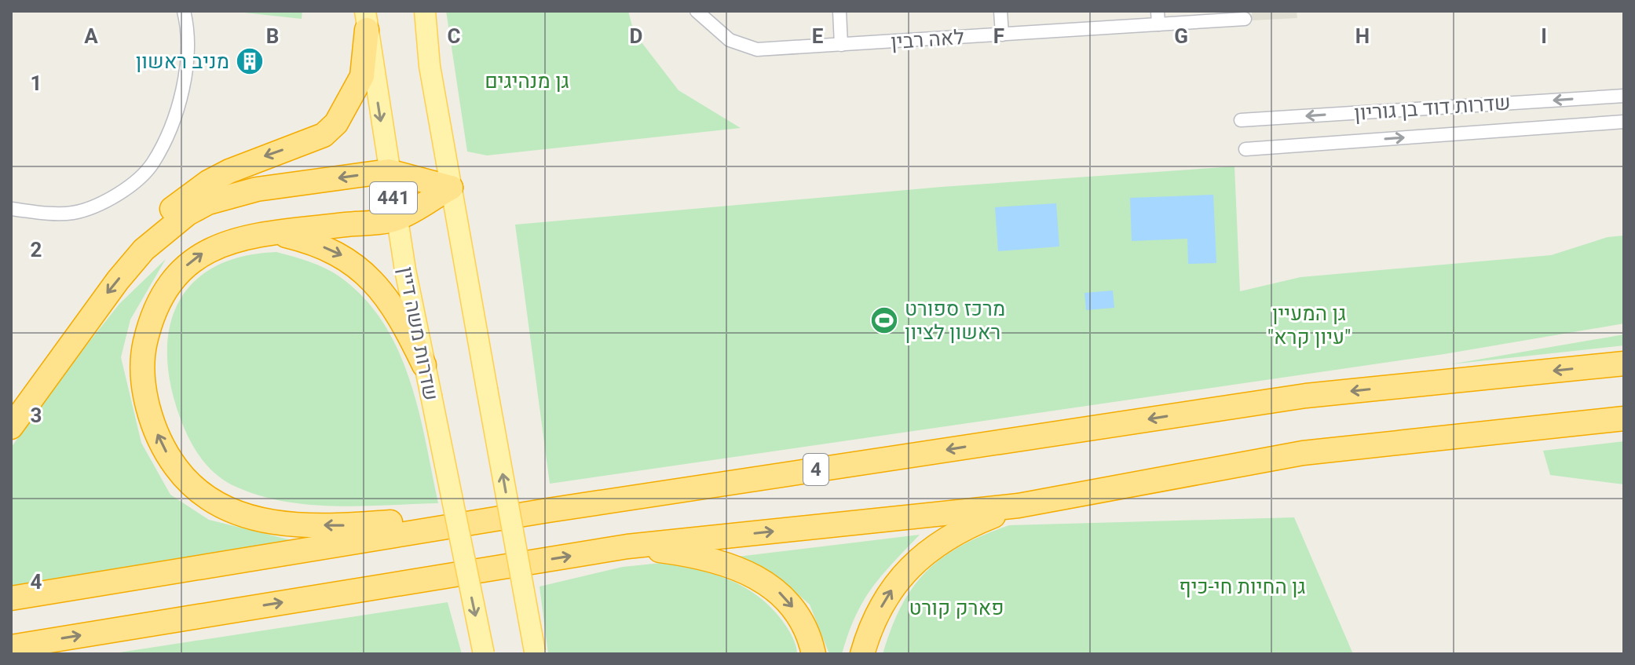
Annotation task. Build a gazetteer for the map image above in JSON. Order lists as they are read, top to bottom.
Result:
{
  "streets": {
    "highway": ["4"],
    "main road": ["441", "שדרות משה דיין"],
    "street": ["לאה רבין", "שדרות דוד בן גוריון"]
  },
  "parks": [
    "גן מנהיגים",
    "גן המעיין \"עיון קרא\"",
    "גן החיות חי-כיף",
    "פארק קורט"
  ],
  "places": {
    "building": ["מניב ראשון"],
    "sports": ["מרכז ספורט ראשון לציון"]
  },
  "grid": {
    "columns": [
      "A",
      "B",
      "C",
      "D",
      "E",
      "F",
      "G",
      "H",
      "I"
    ],
    "rows": [
      "1",
      "2",
      "3",
      "4"
    ]
  }
}
